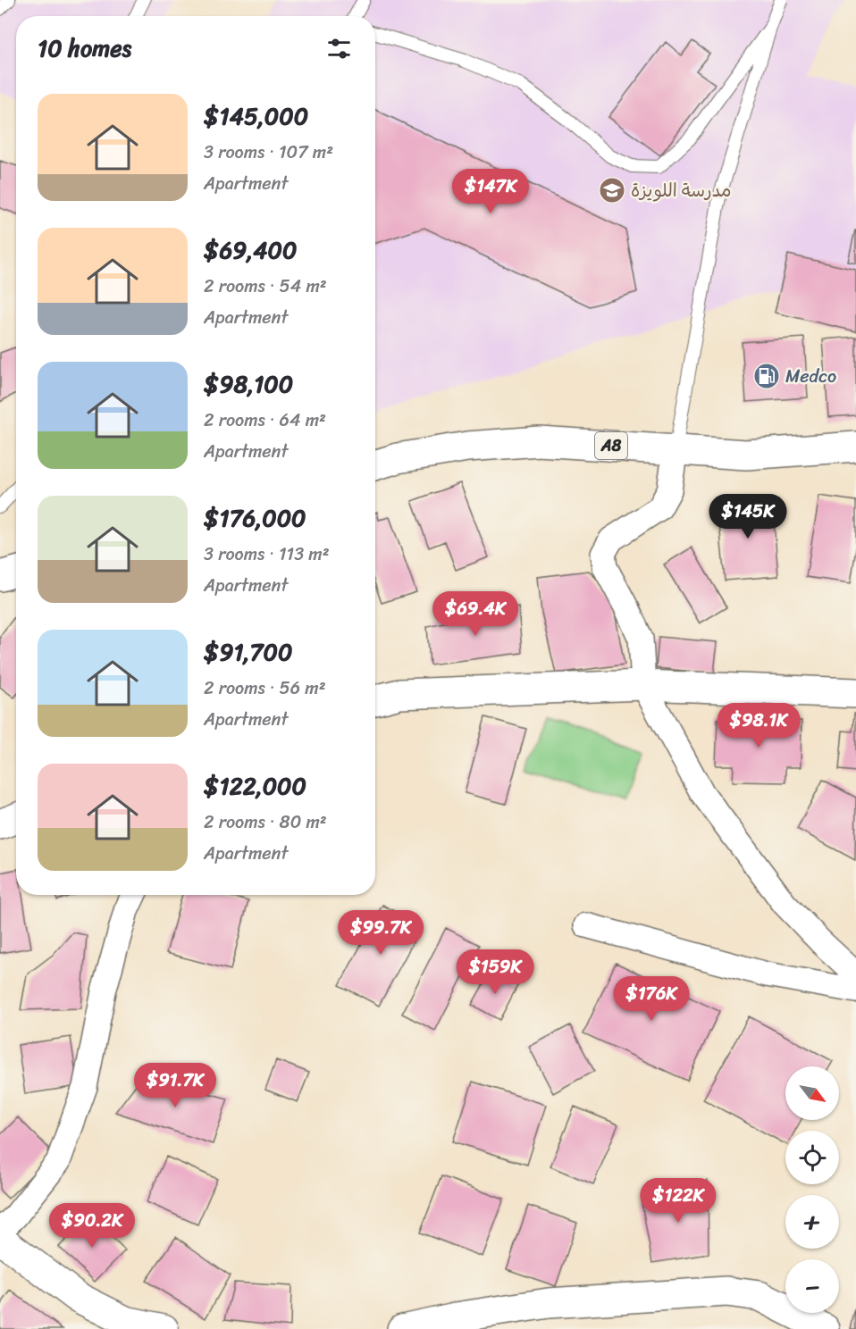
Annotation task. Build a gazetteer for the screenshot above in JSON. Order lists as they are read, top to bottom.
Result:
{
  "streets": {
    "main road": ["A8"]
  },
  "places": {
    "school or university": ["مدرسة اللويزة"],
    "fuel station": ["Medco"]
  },
  "north": "bottom right",
  "page": {
    "heading": "10 homes",
    "list": [
      {
        "name": "$145,000",
        "note": "3 rooms · 107 m² · Apartment"
      },
      {
        "name": "$69,400",
        "note": "2 rooms · 54 m² · Apartment"
      },
      {
        "name": "$98,100",
        "note": "2 rooms · 64 m² · Apartment"
      },
      {
        "name": "$176,000",
        "note": "3 rooms · 113 m² · Apartment"
      },
      {
        "name": "$91,700",
        "note": "2 rooms · 56 m² · Apartment"
      },
      {
        "name": "$122,000",
        "note": "2 rooms · 80 m² · Apartment"
      }
    ],
    "price": [
      "$147K",
      "$145K",
      "$69.4K",
      "$98.1K",
      "$99.7K",
      "$159K",
      "$176K",
      "$91.7K",
      "$122K",
      "$90.2K"
    ],
    "map_buttons": ["+", "−"]
  }
}
